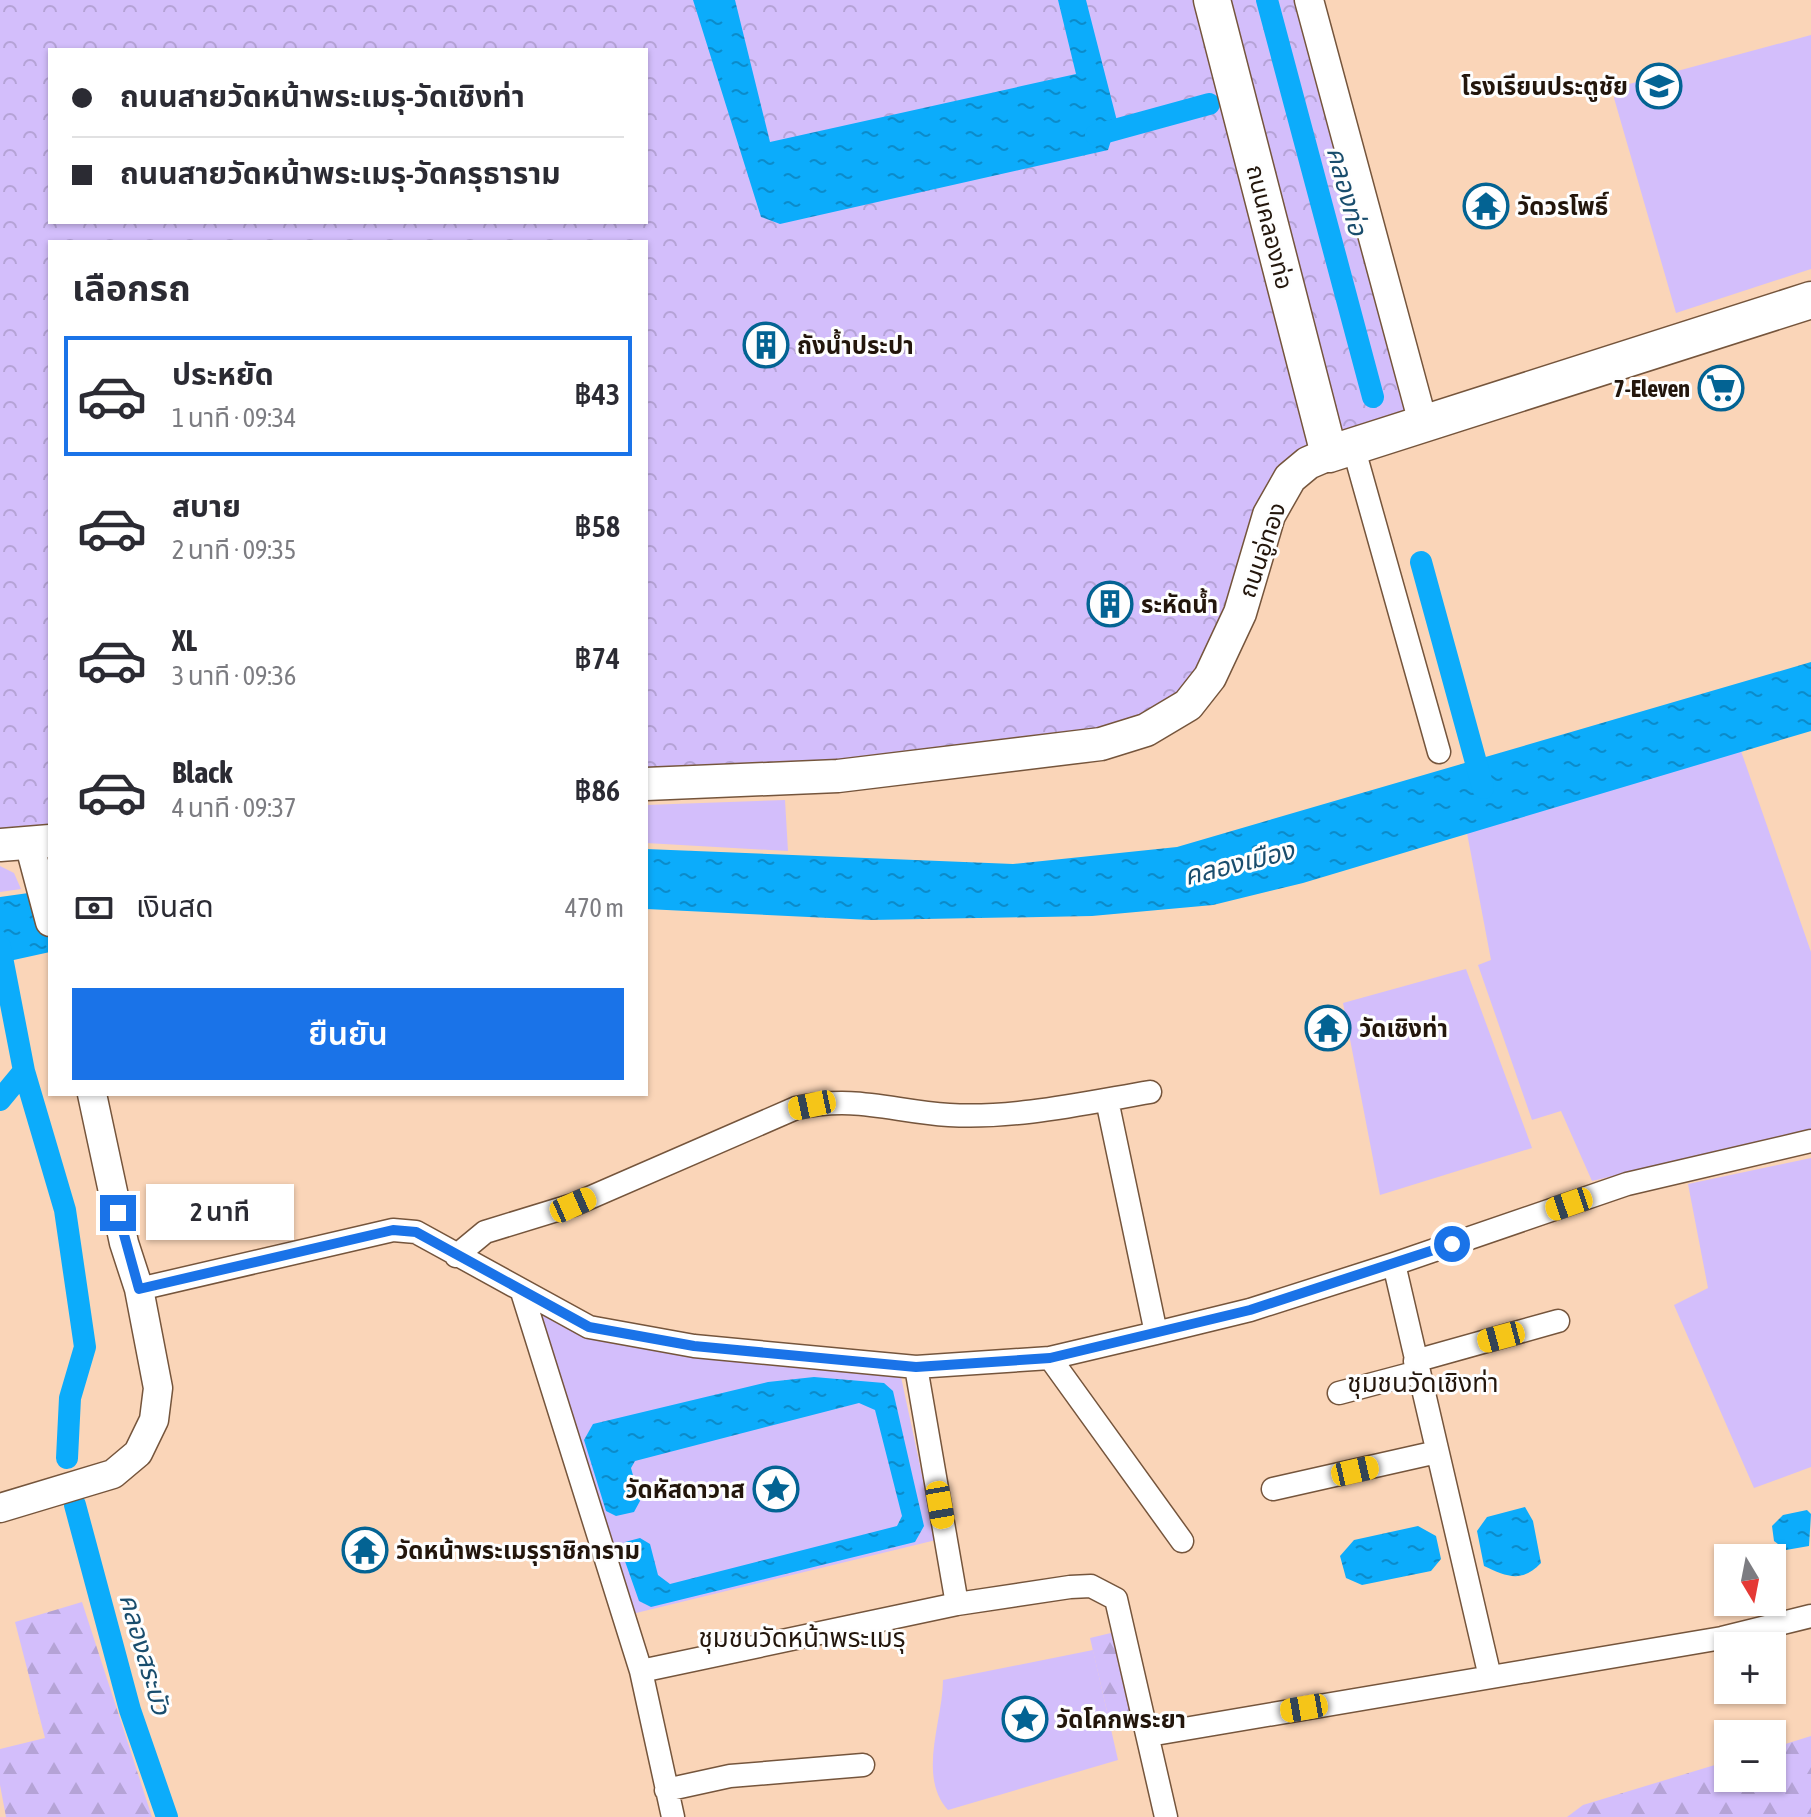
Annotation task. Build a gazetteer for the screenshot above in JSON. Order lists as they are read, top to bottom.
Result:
{
  "streets": {
    "main road": ["ถนนคลองท่อ", "ถนนอู่ทอง"]
  },
  "crossings": [
    ["ถนนคลองท่อ", "ถนนอู่ทอง"]
  ],
  "districts": ["ชุมชนวัดเชิงท่า", "ชุมชนวัดหน้าพระเมรุ"],
  "water": ["คลองท่อ", "คลองเมือง", "คลองสระบัว"],
  "places": {
    "school or university": ["โรงเรียนประตูชัย"],
    "temple": ["วัดวรโพธิ์", "วัดเชิงท่า", "วัดหน้าพระเมรุราชิการาม"],
    "building": ["ถังน้ำประปา", "ระหัดน้ำ"],
    "supermarket": ["7-Eleven"],
    "place": ["วัดหัสดาวาส", "วัดโคกพระยา"]
  },
  "north": "bottom",
  "page": {
    "banner": ["ถนนสายวัดหน้าพระเมรุ-วัดเชิงท่า", "ถนนสายวัดหน้าพระเมรุ-วัดครุธาราม"],
    "heading": "เลือกรถ",
    "list": [
      {
        "name": "ประหยัด",
        "note": "1 นาที · 09:34",
        "value": "฿43"
      },
      {
        "name": "สบาย",
        "note": "2 นาที · 09:35",
        "value": "฿58"
      },
      {
        "name": "XL",
        "note": "3 นาที · 09:36",
        "value": "฿74"
      },
      {
        "name": "Black",
        "note": "4 นาที · 09:37",
        "value": "฿86"
      }
    ],
    "pay": ["เงินสด", "470 m"],
    "buttons": "ยืนยัน",
    "bubble": "2 นาที",
    "map_buttons": ["+", "−"]
  }
}
